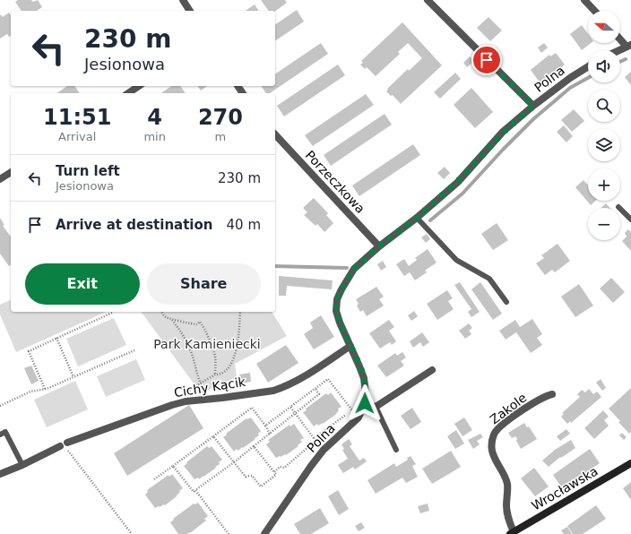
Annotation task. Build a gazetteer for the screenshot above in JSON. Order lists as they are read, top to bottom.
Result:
{
  "streets": {
    "main road": ["Wrocławska"],
    "street": [
      "Polna",
      "Porzeczkowa",
      "Cichy Kącik",
      "Zakole"
    ]
  },
  "crossings": [
    ["Polna", "Porzeczkowa"],
    ["Polna", "Cichy Kącik"],
    ["Zakole", "Wrocławska"]
  ],
  "parks": ["Park Kamieniecki"],
  "north": "left",
  "page": {
    "map_buttons": ["+", "−"],
    "turn": ["230 m", "Jesionowa"],
    "eta": [
      "11:51",
      "Arrival",
      "4",
      "min",
      "270",
      "m"
    ],
    "list": [
      {
        "name": "Turn left",
        "note": "Jesionowa",
        "value": "230 m"
      },
      {
        "name": "Arrive at destination",
        "value": "40 m"
      }
    ],
    "buttons": ["Exit", "Share"]
  }
}
